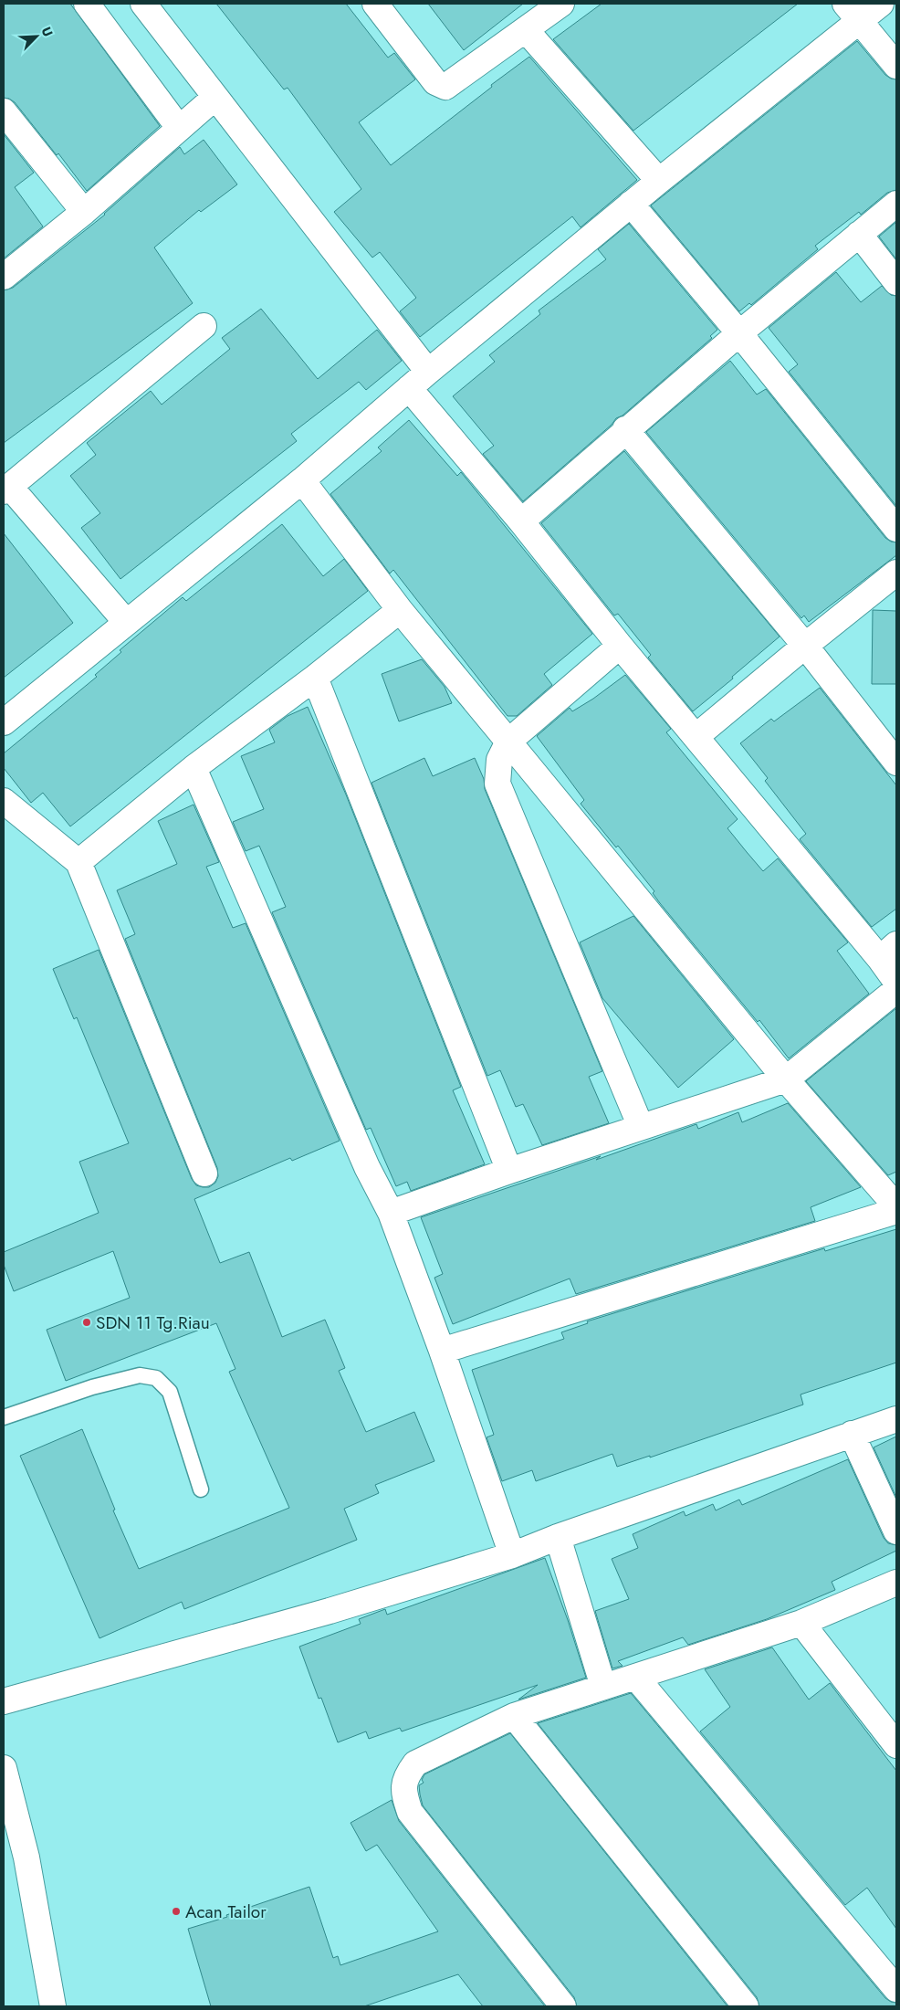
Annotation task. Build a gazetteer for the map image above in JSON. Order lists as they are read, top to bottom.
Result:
{
  "places": ["SDN 11 Tg.Riau", "Acan Tailor"],
  "north": "top right"
}
